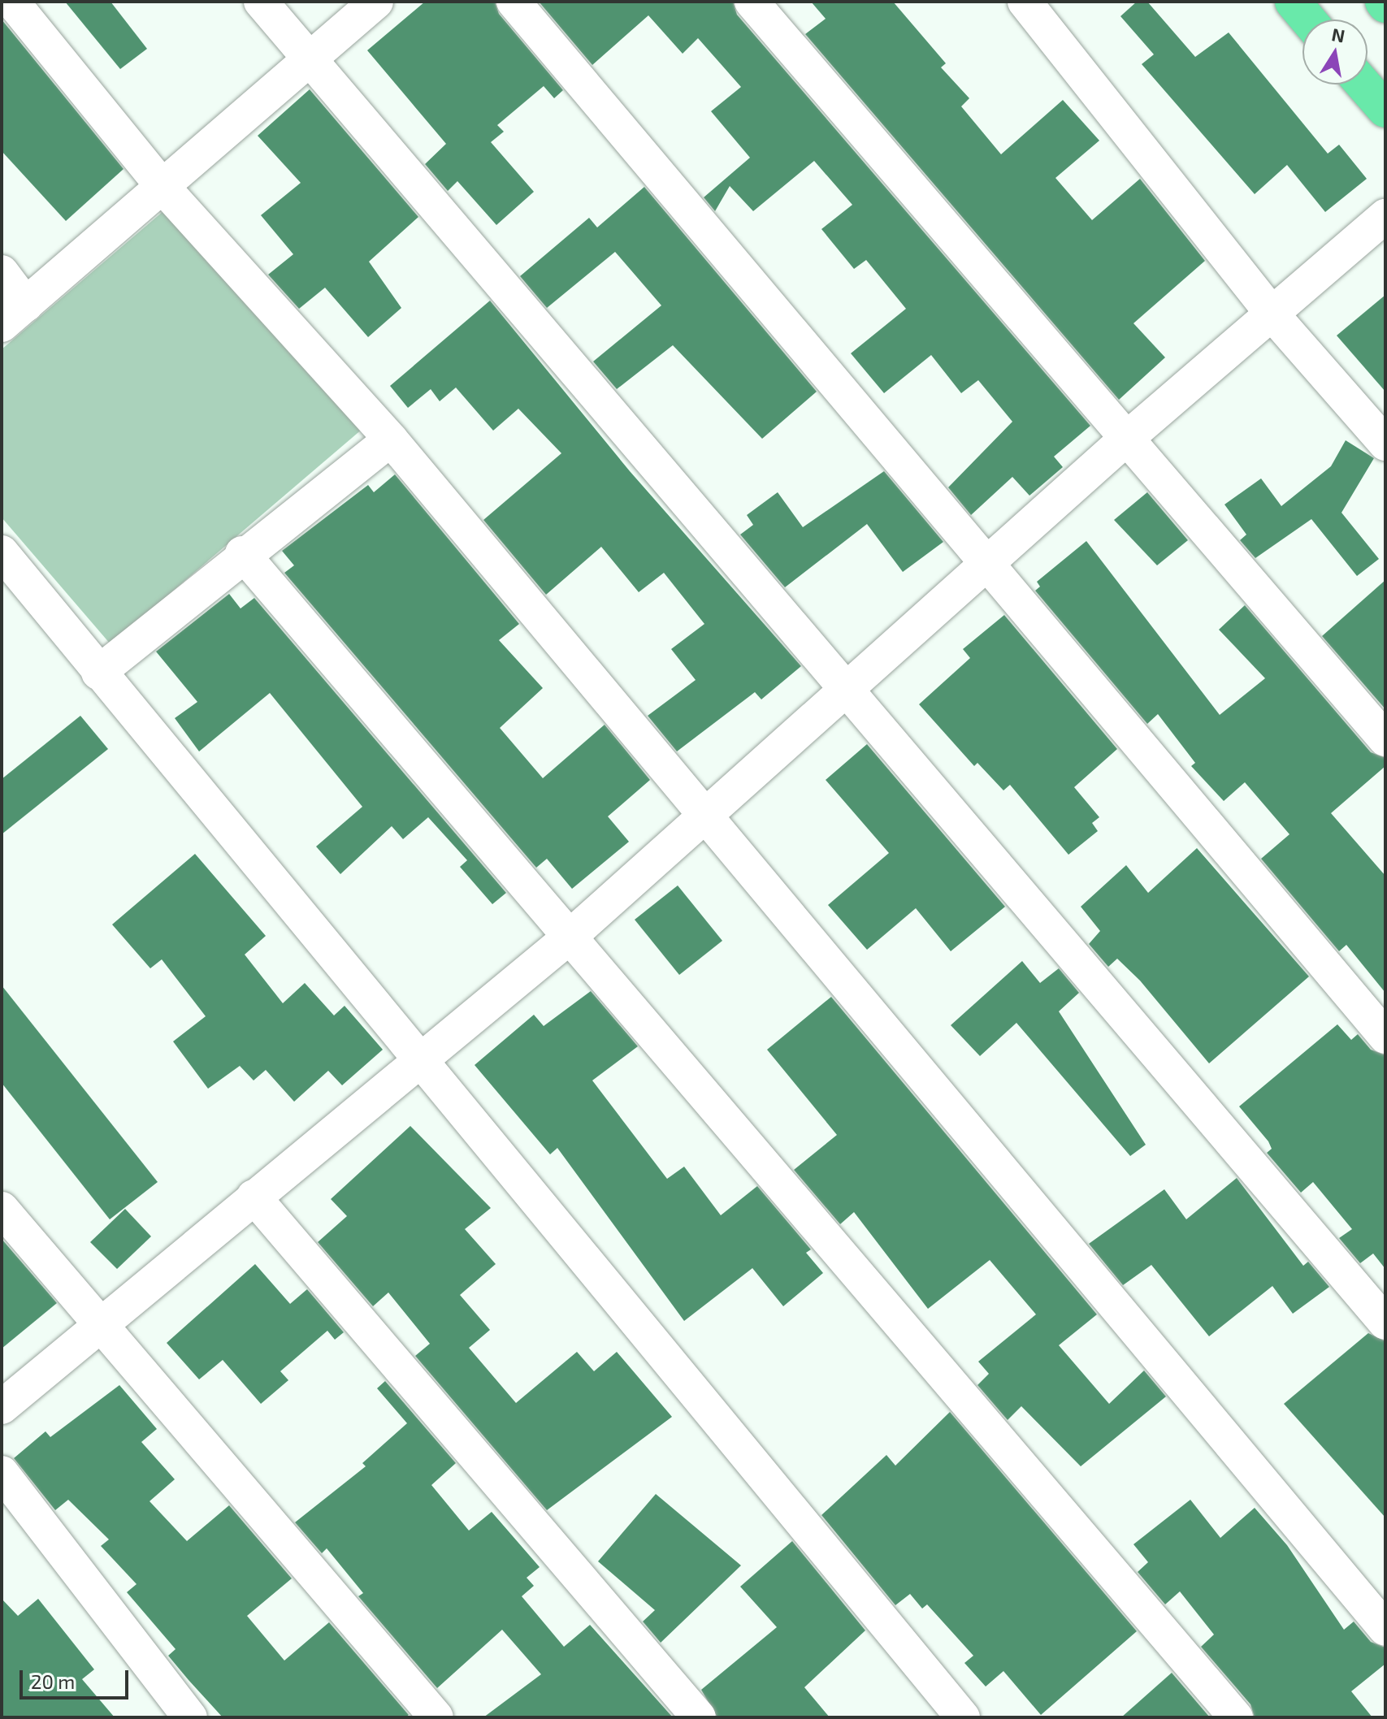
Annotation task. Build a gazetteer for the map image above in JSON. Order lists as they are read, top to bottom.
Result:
{
  "scale_bar": "20 m",
  "north": "top"
}
